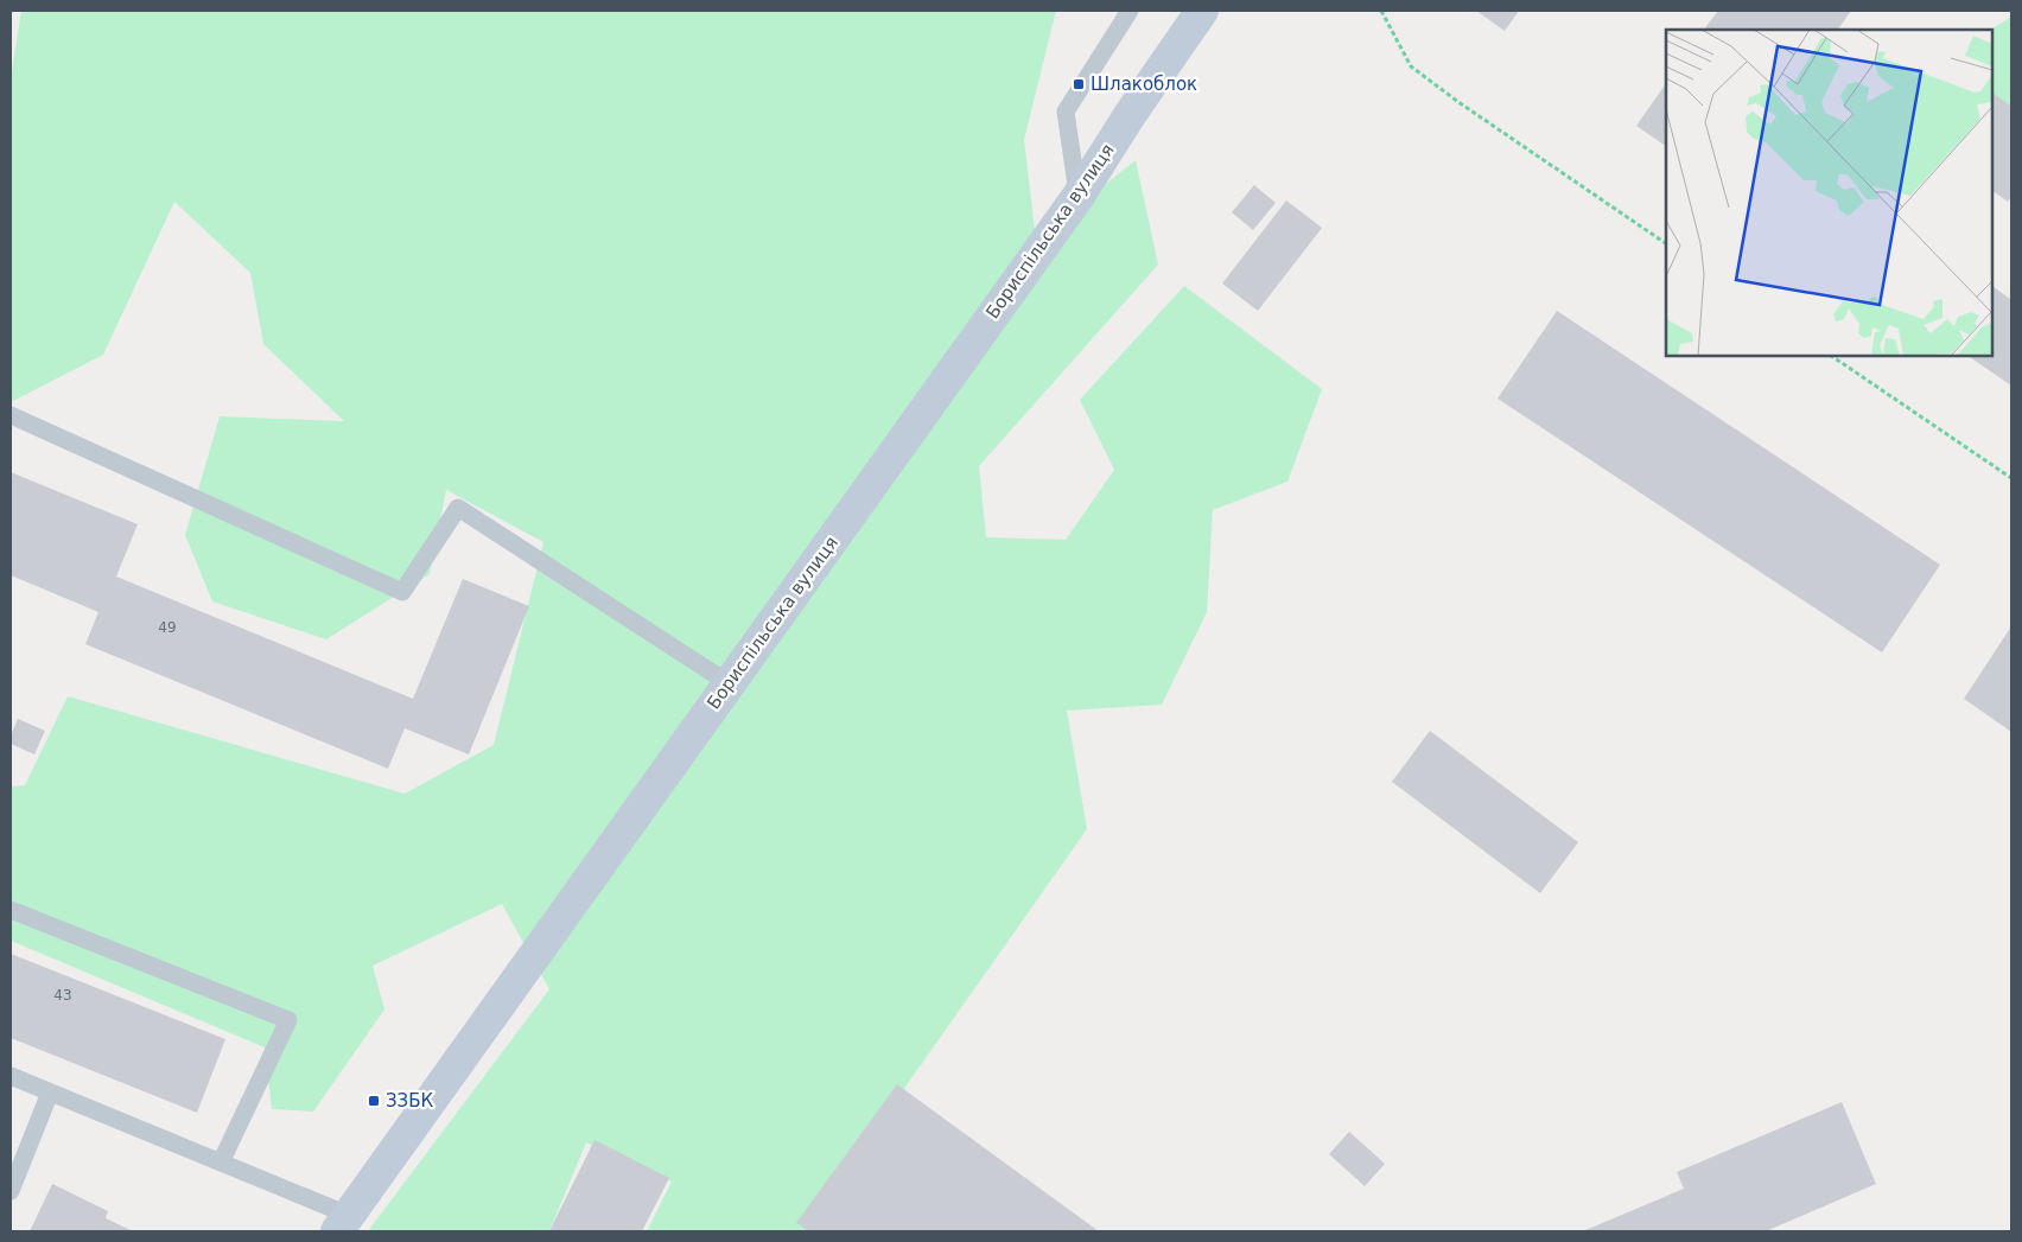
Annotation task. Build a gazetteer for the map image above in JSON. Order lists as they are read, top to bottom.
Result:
{
  "streets": {
    "main road": ["Бориспільська вулиця"]
  },
  "places": {
    "transit": ["Шлакоблок", "ЗЗБК"]
  },
  "house_numbers": ["49", "43"]
}
